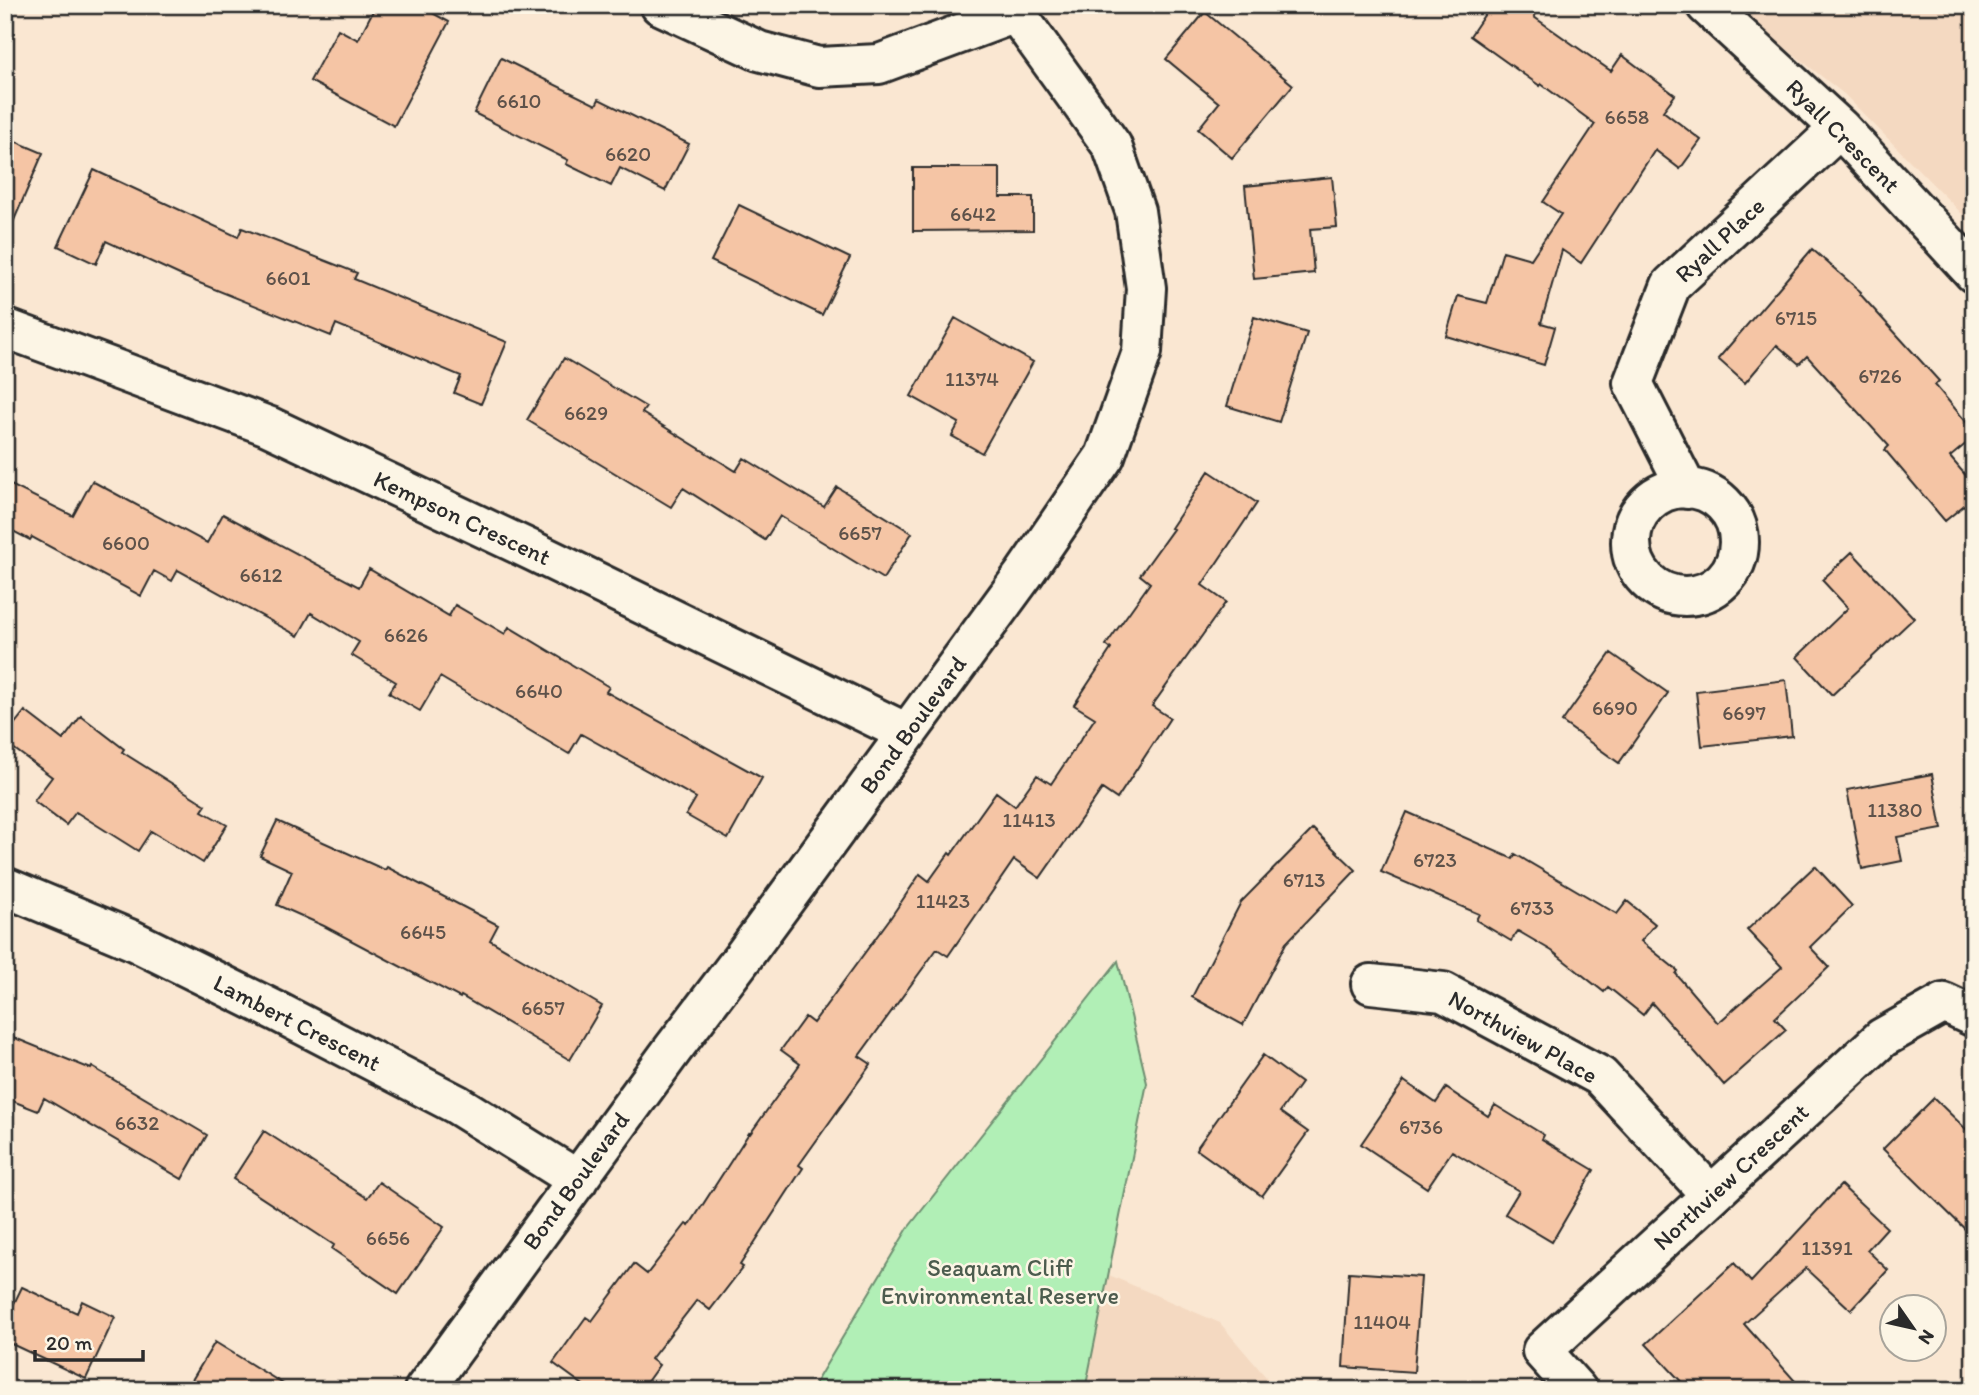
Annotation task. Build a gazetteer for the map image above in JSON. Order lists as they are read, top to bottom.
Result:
{
  "streets": {
    "street": [
      "Ryall Crescent",
      "Ryall Place",
      "Kempson Crescent",
      "Bond Boulevard",
      "Lambert Crescent",
      "Northview Place",
      "Northview Crescent"
    ]
  },
  "crossings": [
    ["Ryall Crescent", "Ryall Place"],
    ["Kempson Crescent", "Bond Boulevard"],
    ["Bond Boulevard", "Lambert Crescent"],
    ["Northview Place", "Northview Crescent"]
  ],
  "parks": ["Seaquam Cliff Environmental Reserve"],
  "house_numbers": [
    "6610",
    "6658",
    "6620",
    "6642",
    "6601",
    "6715",
    "6726",
    "11374",
    "6629",
    "6657",
    "6600",
    "6612",
    "6626",
    "6640",
    "6690",
    "6697",
    "11380",
    "11413",
    "6723",
    "6713",
    "11423",
    "6733",
    "6645",
    "6657",
    "6632",
    "6736",
    "6656",
    "11391",
    "11404"
  ],
  "scale_bar": "20 m",
  "north": "bottom right"
}
